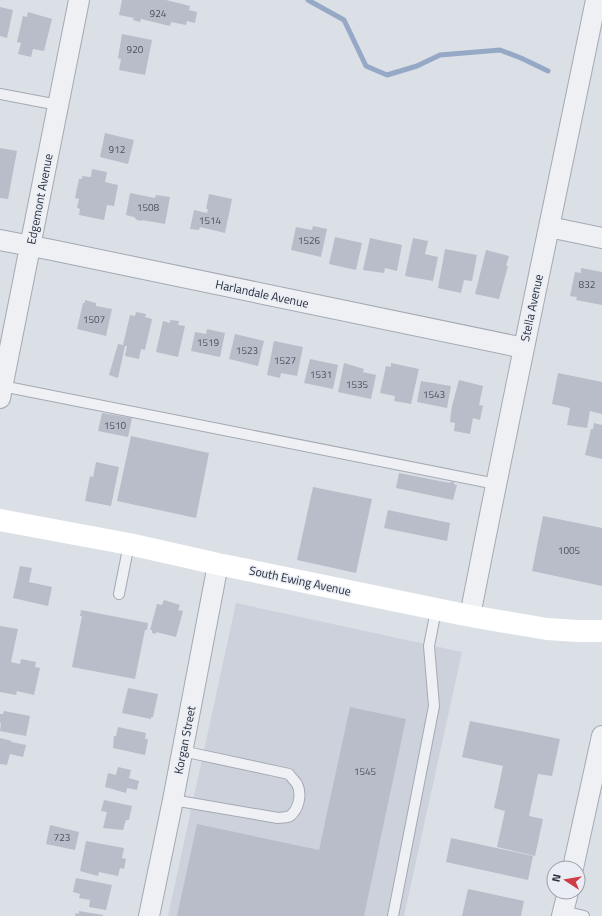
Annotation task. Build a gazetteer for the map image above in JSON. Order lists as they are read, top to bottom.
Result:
{
  "streets": {
    "street": [
      "Edgemont Avenue",
      "Harlandale Avenue",
      "Stella Avenue",
      "South Ewing Avenue",
      "Korgan Street"
    ]
  },
  "crossings": [
    ["Edgemont Avenue", "Harlandale Avenue"],
    ["Harlandale Avenue", "Stella Avenue"],
    ["Stella Avenue", "South Ewing Avenue"],
    ["South Ewing Avenue", "Korgan Street"]
  ],
  "house_numbers": [
    "924",
    "920",
    "912",
    "1508",
    "1514",
    "1526",
    "832",
    "1507",
    "1519",
    "1523",
    "1527",
    "1531",
    "1535",
    "1543",
    "1510",
    "1005",
    "1545",
    "723"
  ],
  "north": "left"
}
